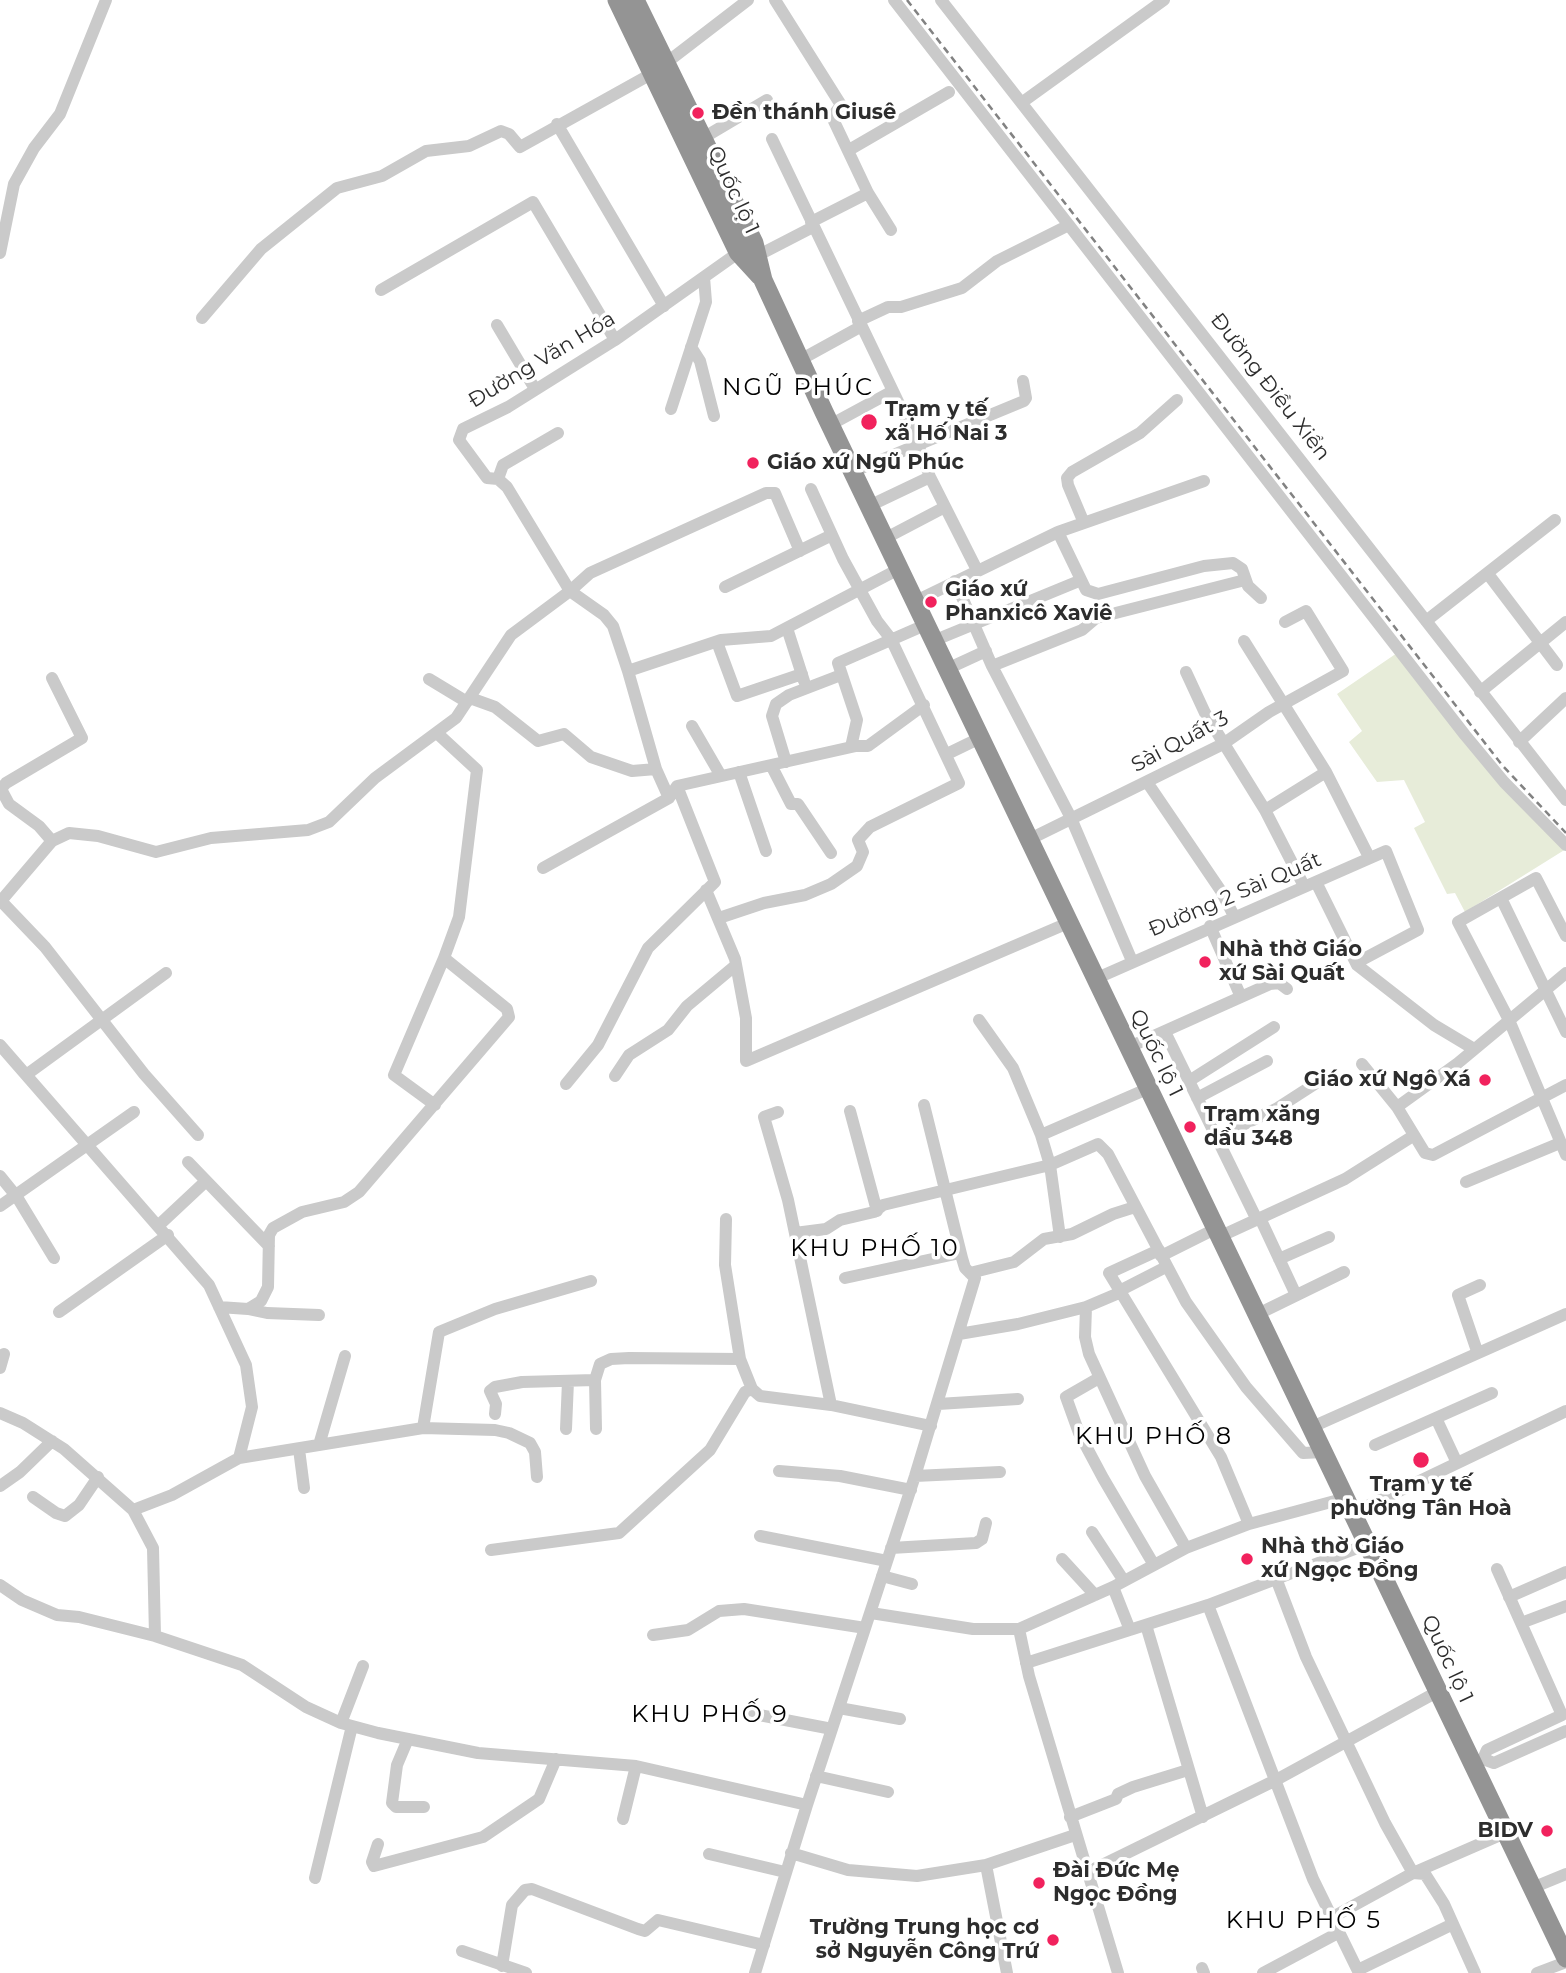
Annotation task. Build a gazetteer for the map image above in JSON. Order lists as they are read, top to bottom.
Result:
{
  "streets": {
    "highway": ["Quốc lộ 1"],
    "street": [
      "Đường Văn Hóa",
      "Đường Điều Xiển",
      "Sài Quất 3",
      "Đường 2 Sài Quất"
    ]
  },
  "crossings": [
    ["Quốc lộ 1", "Đường Văn Hóa"],
    ["Quốc lộ 1", "Sài Quất 3"],
    ["Quốc lộ 1", "Đường 2 Sài Quất"]
  ],
  "districts": [
    "NGŨ PHÚC",
    "KHU PHỐ 10",
    "KHU PHỐ 8",
    "KHU PHỐ 9",
    "KHU PHỐ 5"
  ],
  "places": [
    "Đền thánh Giusê",
    "Trạm y tế xã Hố Nai 3",
    "Giáo xứ Ngũ Phúc",
    "Giáo xứ Phanxicô Xaviê",
    "Nhà thờ Giáo xứ Sài Quất",
    "Giáo xứ Ngô Xá",
    "Trạm xăng dầu 348",
    "Trạm y tế phường Tân Hoà",
    "Nhà thờ Giáo xứ Ngọc Đồng",
    "BIDV",
    "Đài Đức Mẹ Ngọc Đồng",
    "Trường Trung học cơ sở Nguyễn Công Trứ"
  ]
}
